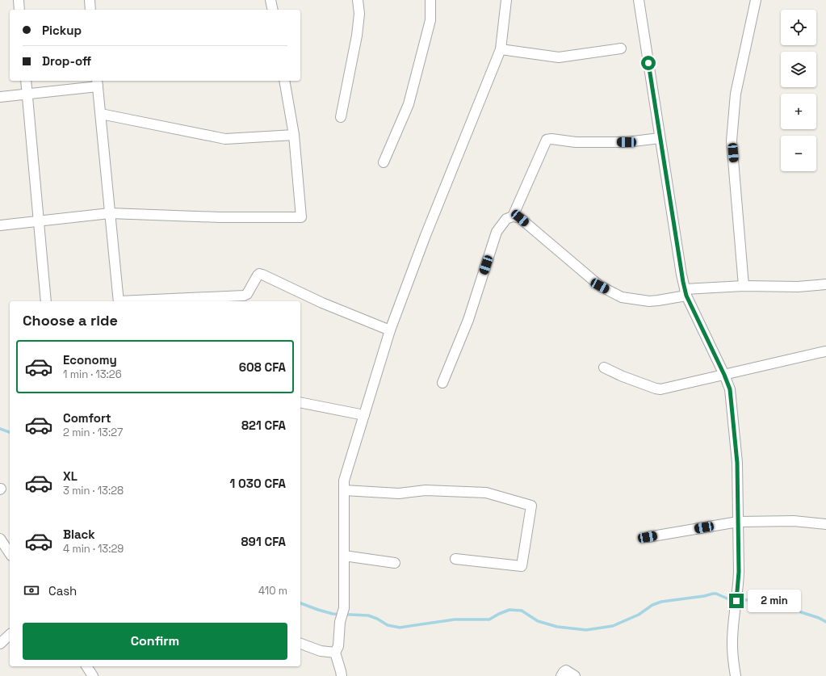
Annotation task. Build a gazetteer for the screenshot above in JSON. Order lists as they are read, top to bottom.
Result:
{
  "page": {
    "map_buttons": ["+", "−"],
    "banner": ["Pickup", "Drop-off"],
    "heading": "Choose a ride",
    "list": [
      {
        "name": "Economy",
        "note": "1 min · 13:26",
        "value": "608 CFA"
      },
      {
        "name": "Comfort",
        "note": "2 min · 13:27",
        "value": "821 CFA"
      },
      {
        "name": "XL",
        "note": "3 min · 13:28",
        "value": "1 030 CFA"
      },
      {
        "name": "Black",
        "note": "4 min · 13:29",
        "value": "891 CFA"
      }
    ],
    "pay": ["Cash", "410 m"],
    "bubble": "2 min",
    "buttons": "Confirm"
  }
}
